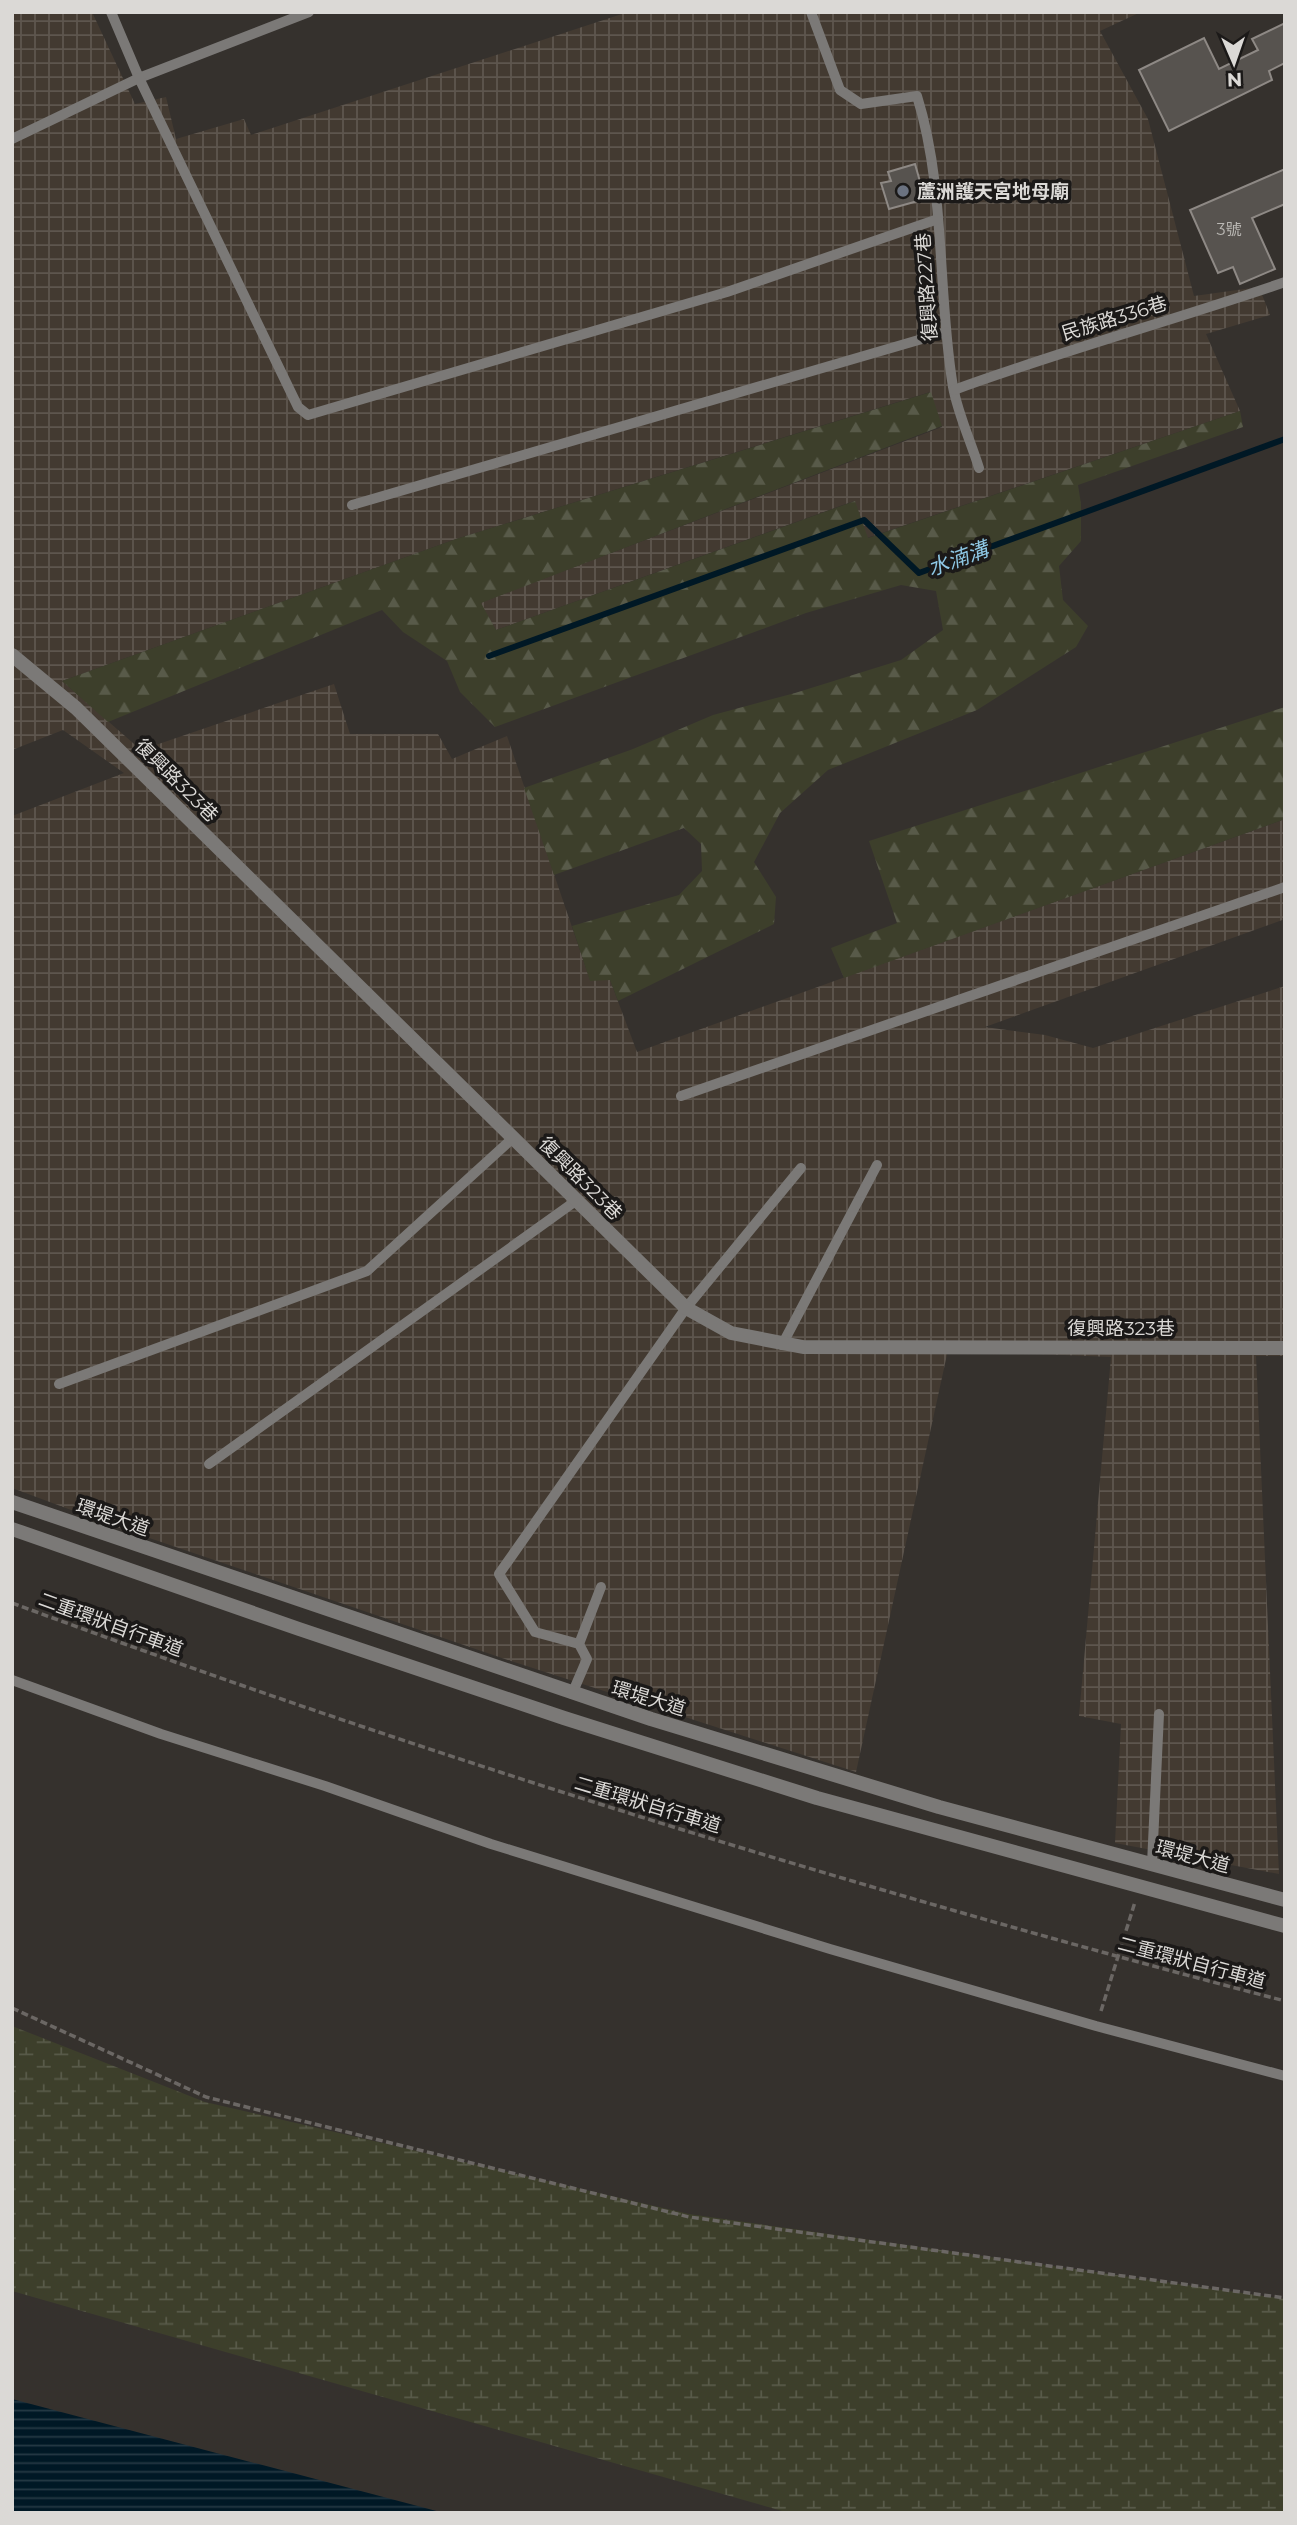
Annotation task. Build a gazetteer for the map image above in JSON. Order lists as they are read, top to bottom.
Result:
{
  "streets": {
    "street": ["復興路323巷", "環堤大道"],
    "lane": ["復興路227巷", "民族路336巷"],
    "path": ["二重環狀自行車道"]
  },
  "crossings": [
    ["復興路227巷", "民族路336巷"]
  ],
  "water": ["水湳溝"],
  "places": ["蘆洲護天宮地母廟"],
  "house_numbers": ["3號"],
  "north": "bottom"
}
